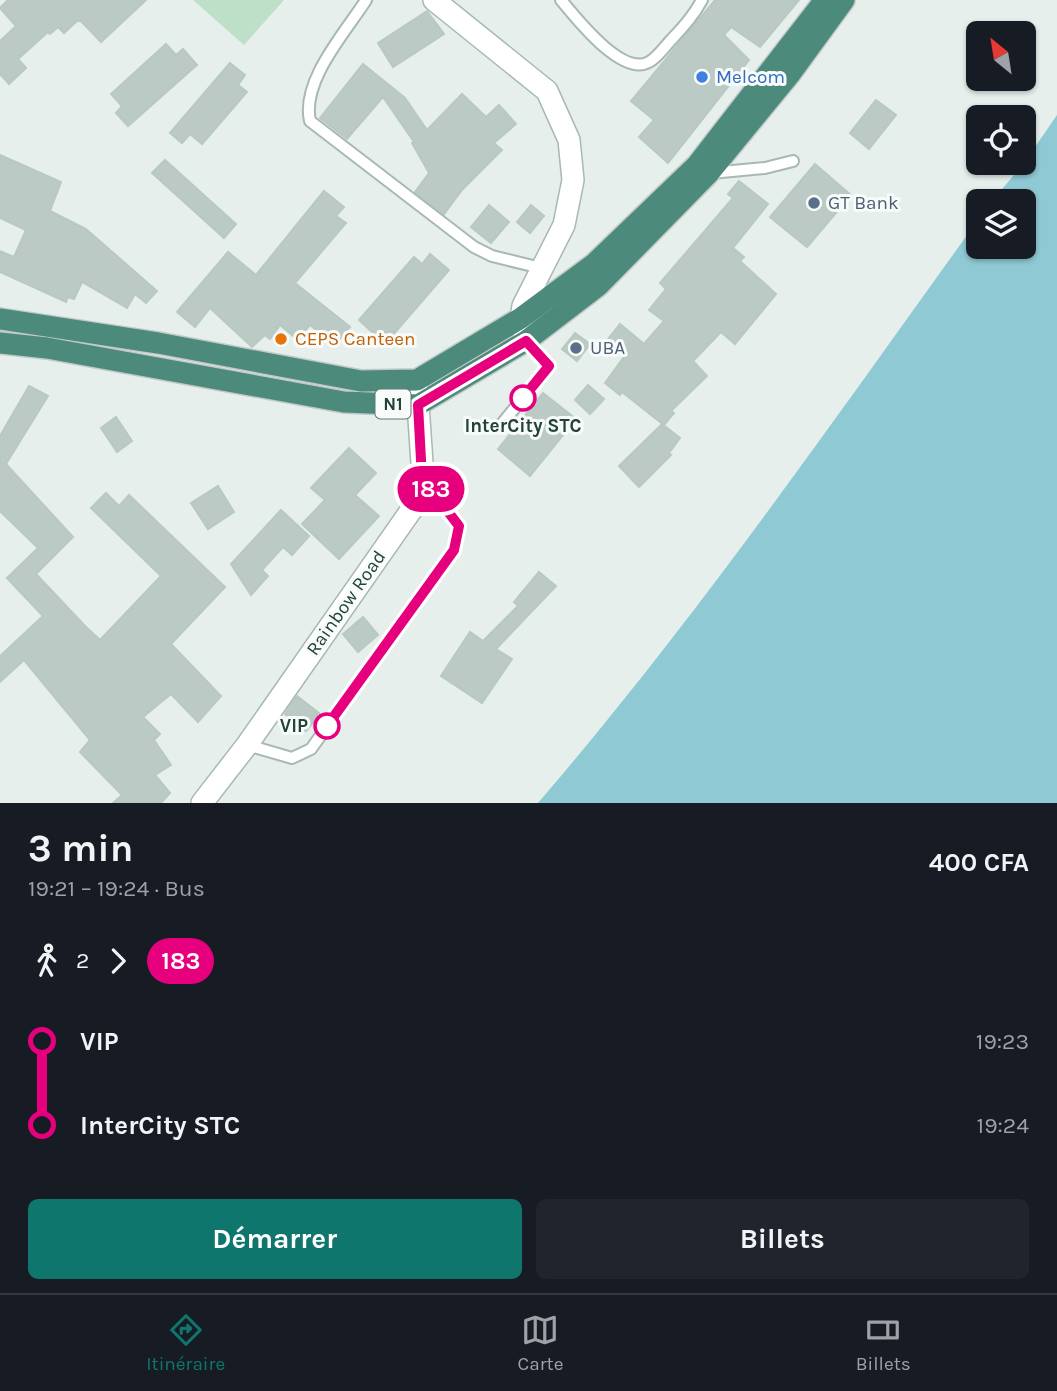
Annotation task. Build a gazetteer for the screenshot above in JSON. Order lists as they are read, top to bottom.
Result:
{
  "streets": {
    "highway": ["N1"],
    "street": ["Rainbow Road"]
  },
  "crossings": [
    ["N1", "Rainbow Road"]
  ],
  "places": [
    "Melcom",
    "GT Bank",
    "CEPS Canteen",
    "UBA",
    "InterCity STC",
    "VIP"
  ],
  "lines": ["bus line 183"],
  "north": "top left",
  "page": {
    "on_map": "183",
    "heading": ["3 min", "19:21 – 19:24 · Bus", "400 CFA"],
    "legs": ["2", "183"],
    "list": [
      {
        "name": "VIP",
        "value": "19:23"
      },
      {
        "name": "InterCity STC",
        "value": "19:24"
      }
    ],
    "buttons": ["Démarrer", "Billets"],
    "tabs": ["Itinéraire", "Carte", "Billets"]
  }
}
